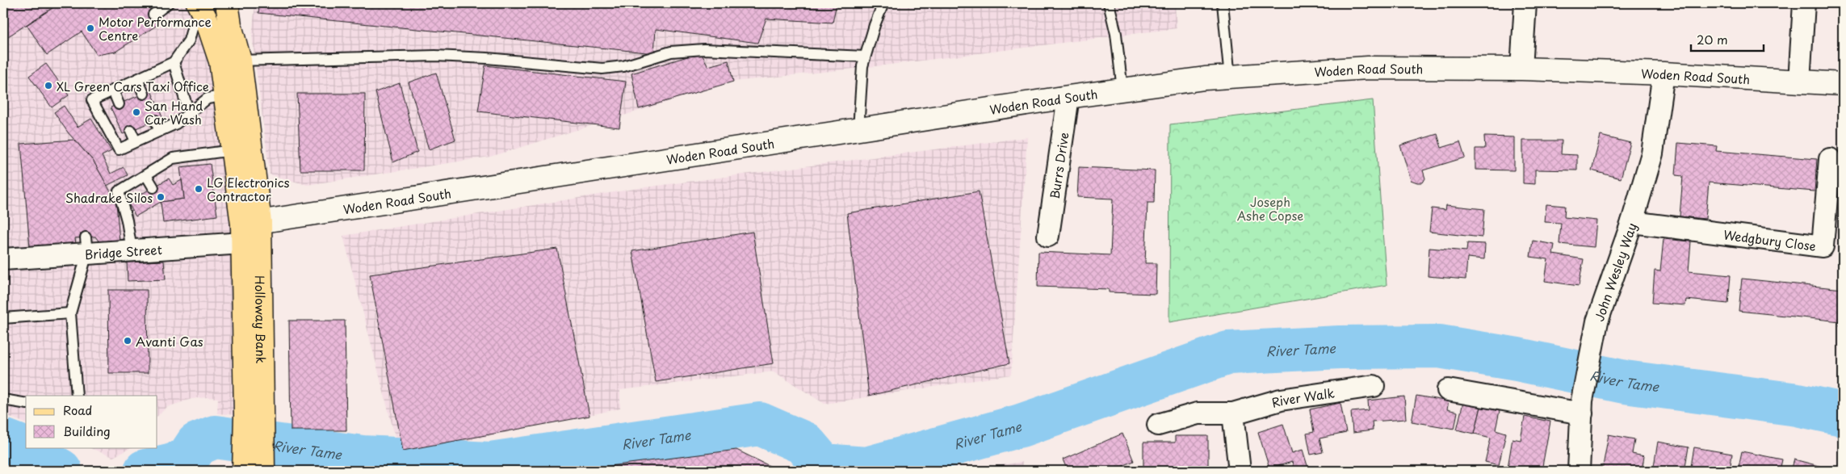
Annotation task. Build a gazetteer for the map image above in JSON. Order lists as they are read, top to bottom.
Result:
{
  "streets": {
    "main road": ["Holloway Bank"],
    "street": [
      "Woden Road South",
      "Burrs Drive",
      "Wedgbury Close",
      "Bridge Street",
      "John Wesley Way",
      "River Walk"
    ]
  },
  "crossings": [
    ["Woden Road South", "Burrs Drive"],
    ["Woden Road South", "Bridge Street"],
    ["Woden Road South", "John Wesley Way"],
    ["Woden Road South", "Holloway Bank"],
    ["Wedgbury Close", "John Wesley Way"],
    ["Bridge Street", "Holloway Bank"]
  ],
  "water": ["River Tame"],
  "parks": ["Joseph Ashe Copse"],
  "places": [
    "Motor Performance Centre",
    "XL Green Cars Taxi Office",
    "San Hand Car Wash",
    "LG Electronics Contractor",
    "Shadrake Silos",
    "Avanti Gas"
  ],
  "legend": ["Road", "Building"],
  "scale_bar": "20 m"
}
